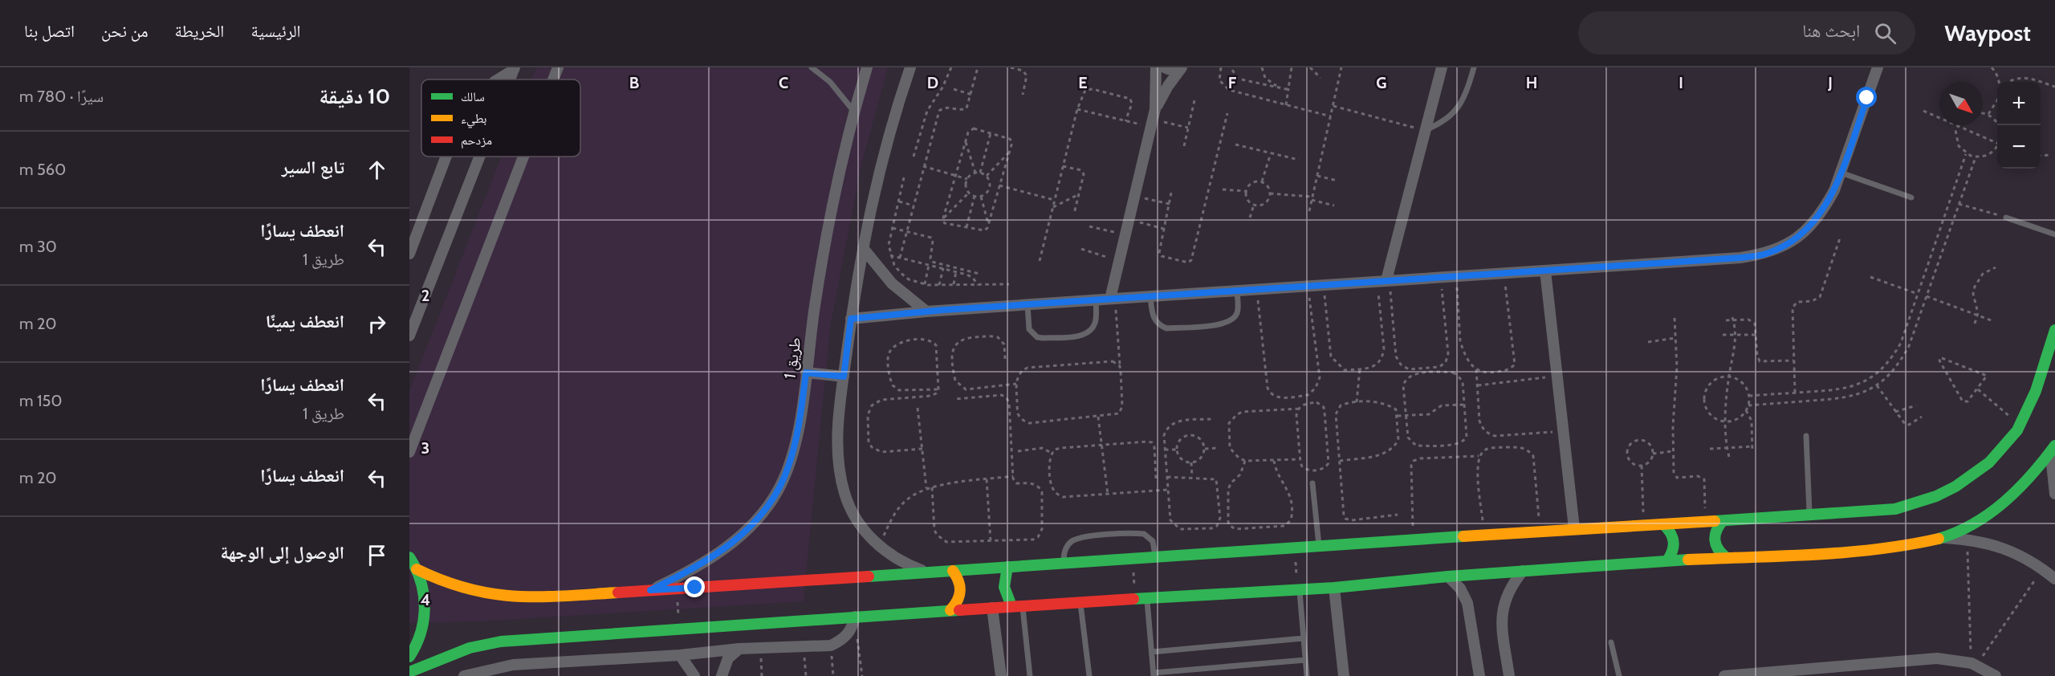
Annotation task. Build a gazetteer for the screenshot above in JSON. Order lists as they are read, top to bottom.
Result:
{
  "streets": {
    "street": ["طريق 1"]
  },
  "legend": ["سالك", "بطيء", "مزدحم"],
  "north": "bottom right",
  "page": {
    "header": "Waypost",
    "search": "ابحث هنا",
    "nav": [
      "الرئيسية",
      "الخريطة",
      "من نحن",
      "اتصل بنا"
    ],
    "heading": ["10 دقيقة", "سيرًا · 780 m"],
    "map_buttons": ["+", "−"],
    "list": [
      ["تابع السير", "560 m"],
      ["انعطف يسارًا", "طريق 1", "30 m"],
      ["انعطف يمينًا", "20 m"],
      ["انعطف يسارًا", "طريق 1", "150 m"],
      ["انعطف يسارًا", "20 m"],
      "الوصول إلى الوجهة"
    ]
  },
  "grid": {
    "columns": [
      "B",
      "C",
      "D",
      "E",
      "F",
      "G",
      "H",
      "I",
      "J"
    ],
    "rows": ["2", "3", "4"]
  }
}
